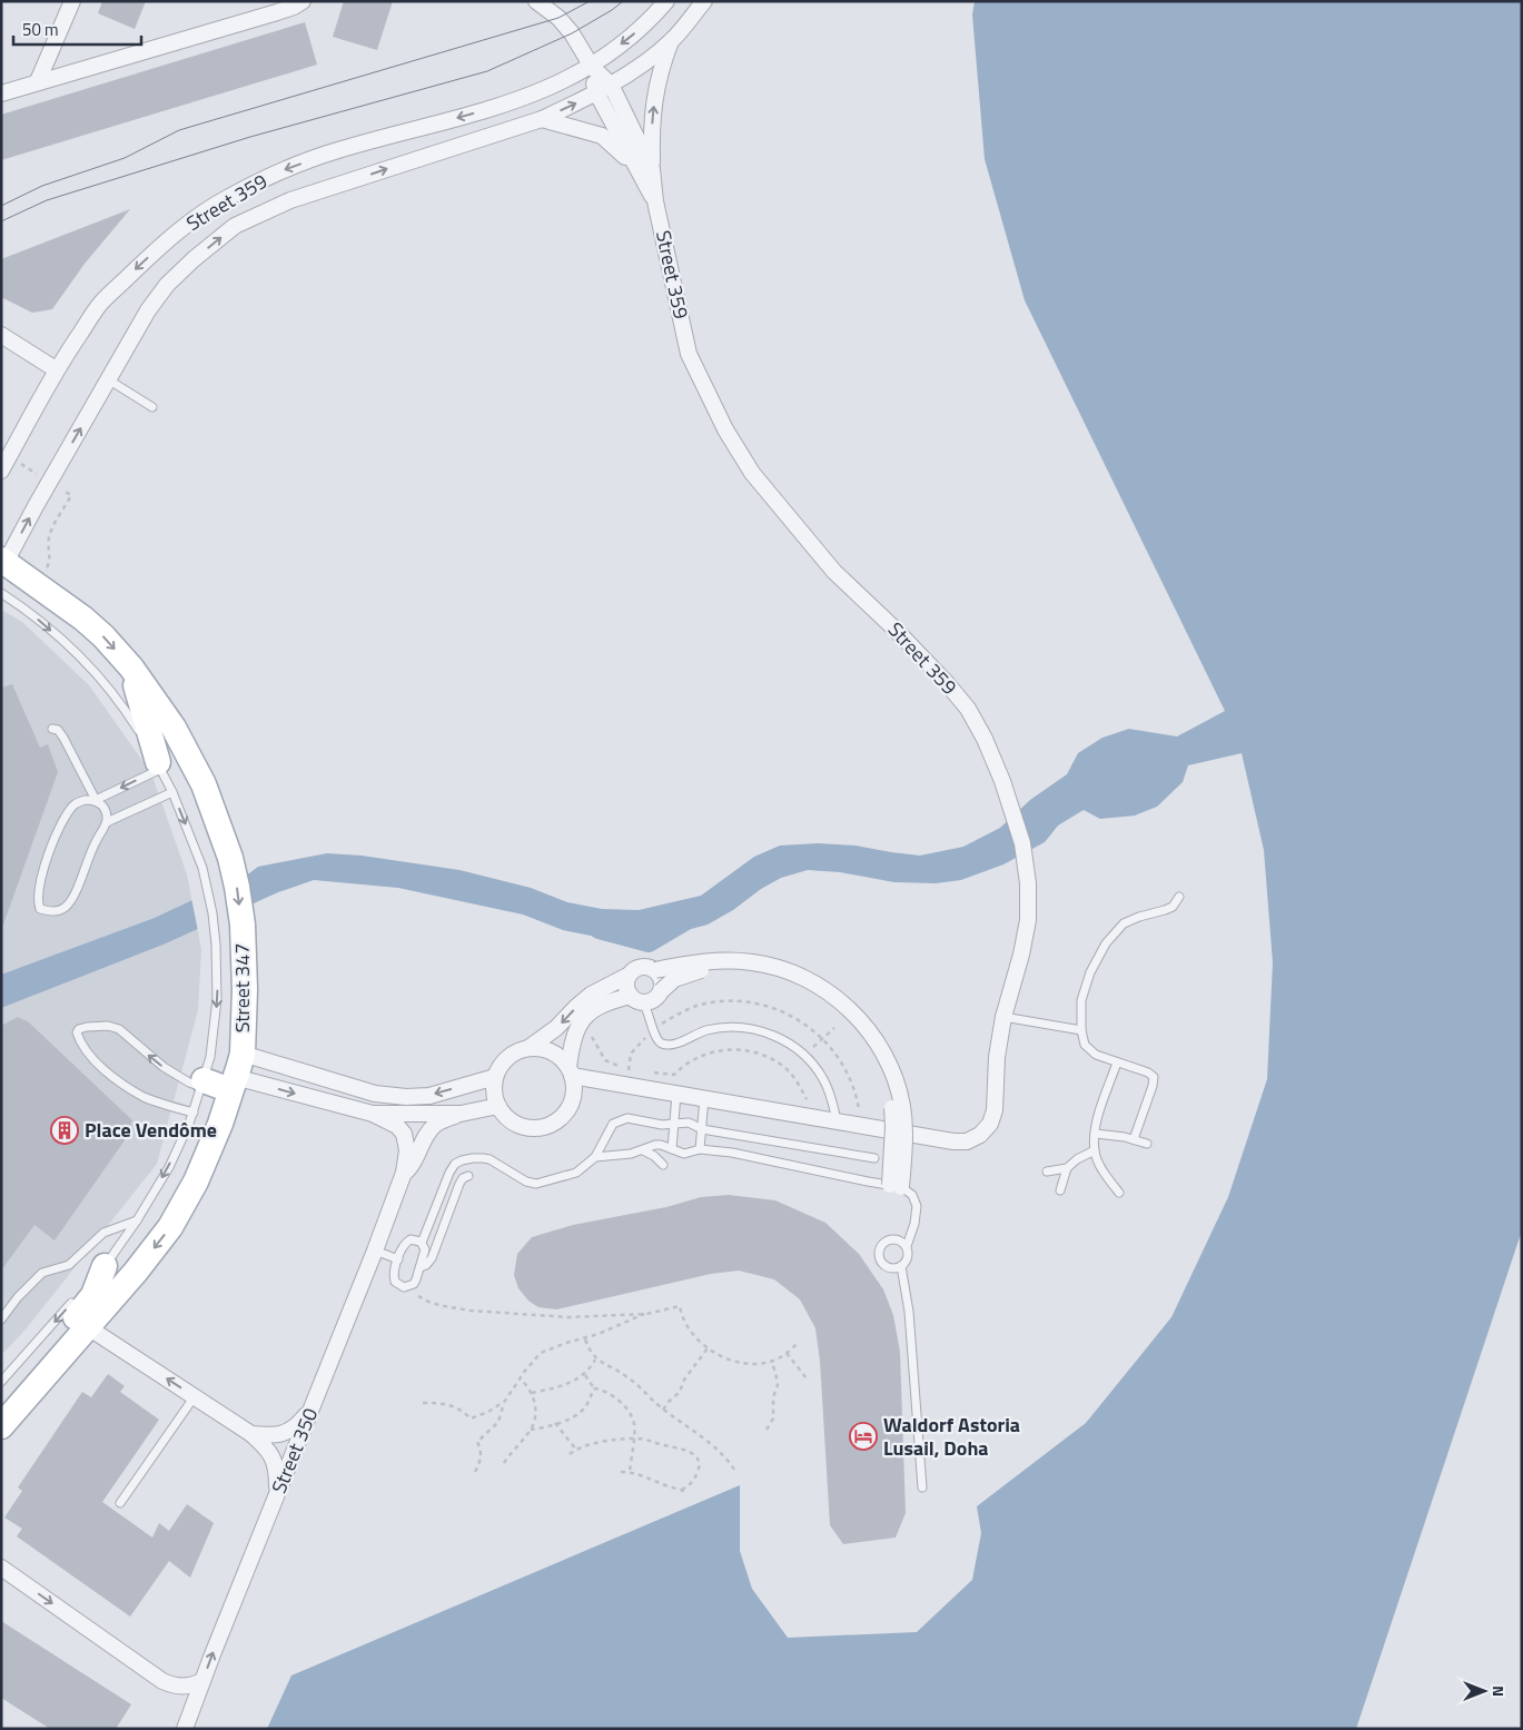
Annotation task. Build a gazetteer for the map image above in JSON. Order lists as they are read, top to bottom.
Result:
{
  "streets": {
    "main road": ["Street 347"],
    "street": ["Street 359", "Street 350"]
  },
  "crossings": [
    ["Street 359", "Street 347"]
  ],
  "one_way": ["Street 347"],
  "places": {
    "building": ["Place Vendôme"],
    "hotel": ["Waldorf Astoria Lusail, Doha"]
  },
  "scale_bar": "50 m",
  "north": "right"
}
